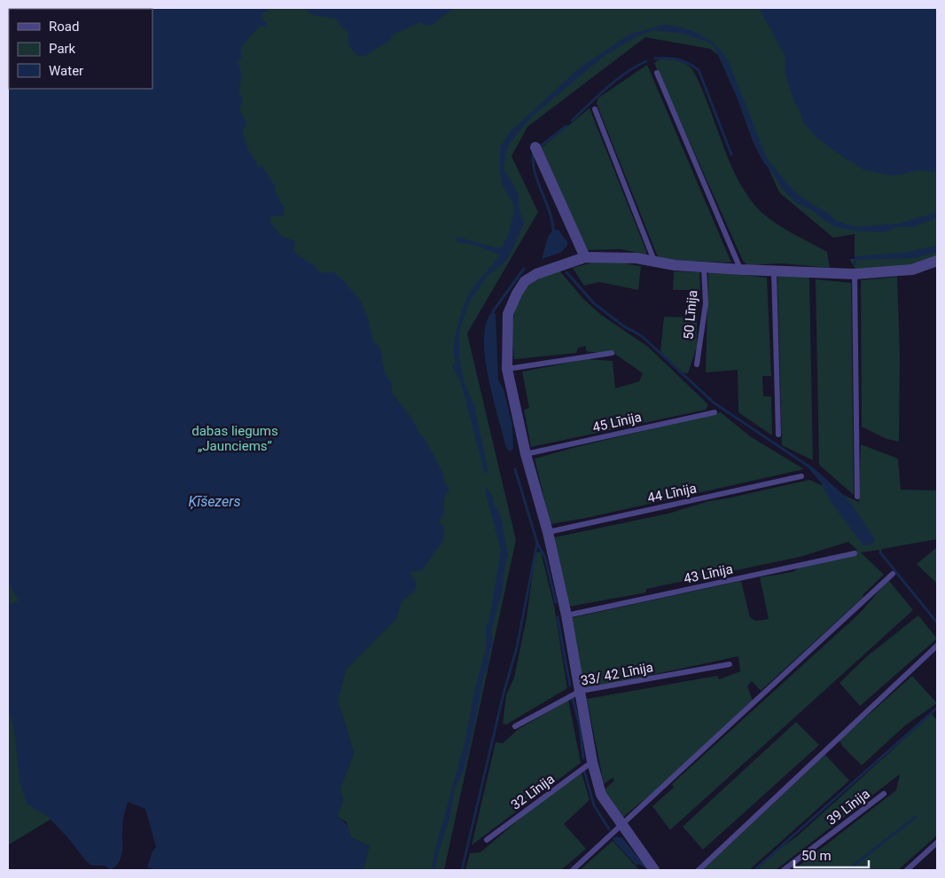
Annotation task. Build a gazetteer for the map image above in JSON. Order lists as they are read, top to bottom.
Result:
{
  "streets": {
    "lane": [
      "50 Līnija",
      "45 Līnija",
      "44 Līnija",
      "43 Līnija",
      "33/ 42 Līnija",
      "32 Līnija",
      "39 Līnija"
    ]
  },
  "water": ["Ķīšezers"],
  "parks": ["dabas liegums „Jaunciems”"],
  "legend": ["Road", "Park", "Water"],
  "scale_bar": "50 m"
}
